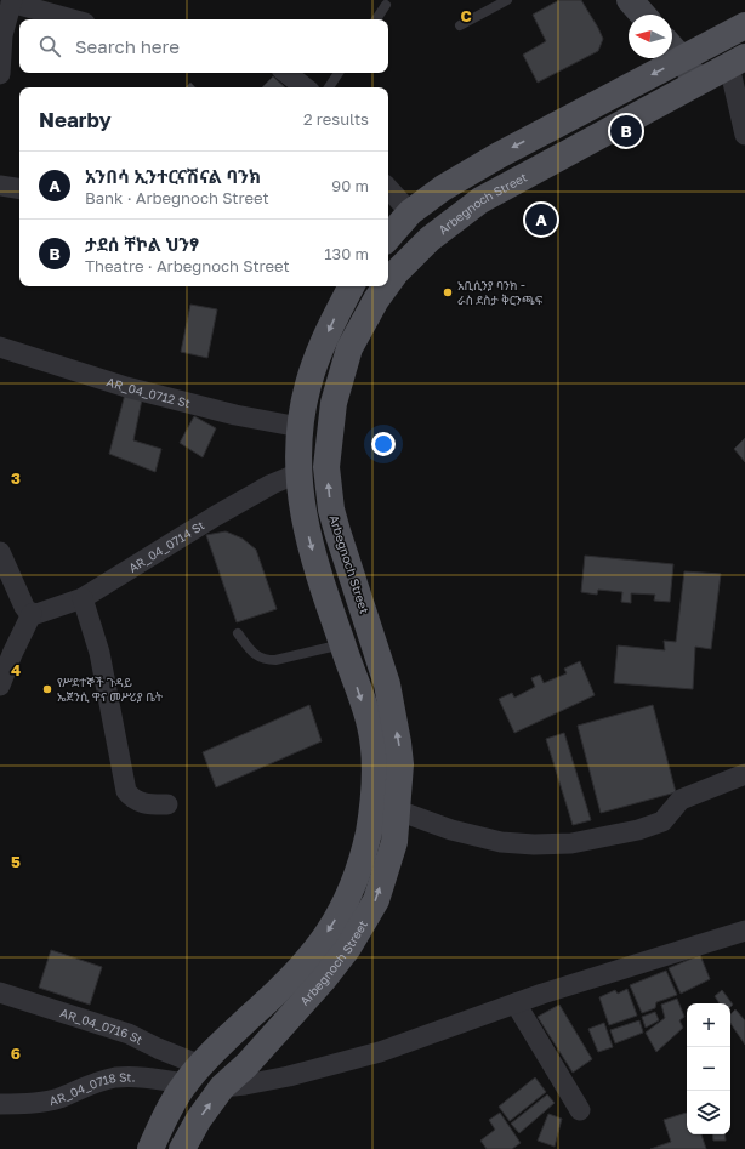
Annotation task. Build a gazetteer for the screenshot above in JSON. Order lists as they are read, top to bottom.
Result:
{
  "streets": {
    "main road": ["Arbegnoch Street"],
    "street": [
      "AR_04_0712 St",
      "AR_04_0714 St",
      "AR_04_0716 St",
      "AR_04_0718 St."
    ]
  },
  "crossings": [
    ["Arbegnoch Street", "AR_04_0712 St"],
    ["Arbegnoch Street", "AR_04_0714 St"],
    ["Arbegnoch Street", "AR_04_0716 St"],
    ["Arbegnoch Street", "AR_04_0718 St."],
    ["AR_04_0716 St", "AR_04_0718 St."]
  ],
  "places": ["አቢሲንያ ባንክ - ራስ ደስታ ቅርንጫፍ", "የሥደተኞች ጉዳይ ኤጀንሲ ዋና መሥሪያ ቤት"],
  "north": "left",
  "page": {
    "search": "Search here",
    "heading": ["Nearby", "2 results"],
    "pins": ["B", "A"],
    "list": [
      {
        "mark": "A",
        "name": "አንበሳ ኢንተርናሽናል ባንክ",
        "note": "Bank · Arbegnoch Street",
        "value": "90 m"
      },
      {
        "mark": "B",
        "name": "ታደሰ ቸኮል ህንፃ",
        "note": "Theatre · Arbegnoch Street",
        "value": "130 m"
      }
    ],
    "map_buttons": ["+", "−"]
  },
  "grid": {
    "columns": ["C"],
    "rows": [
      "3",
      "4",
      "5",
      "6"
    ]
  }
}
